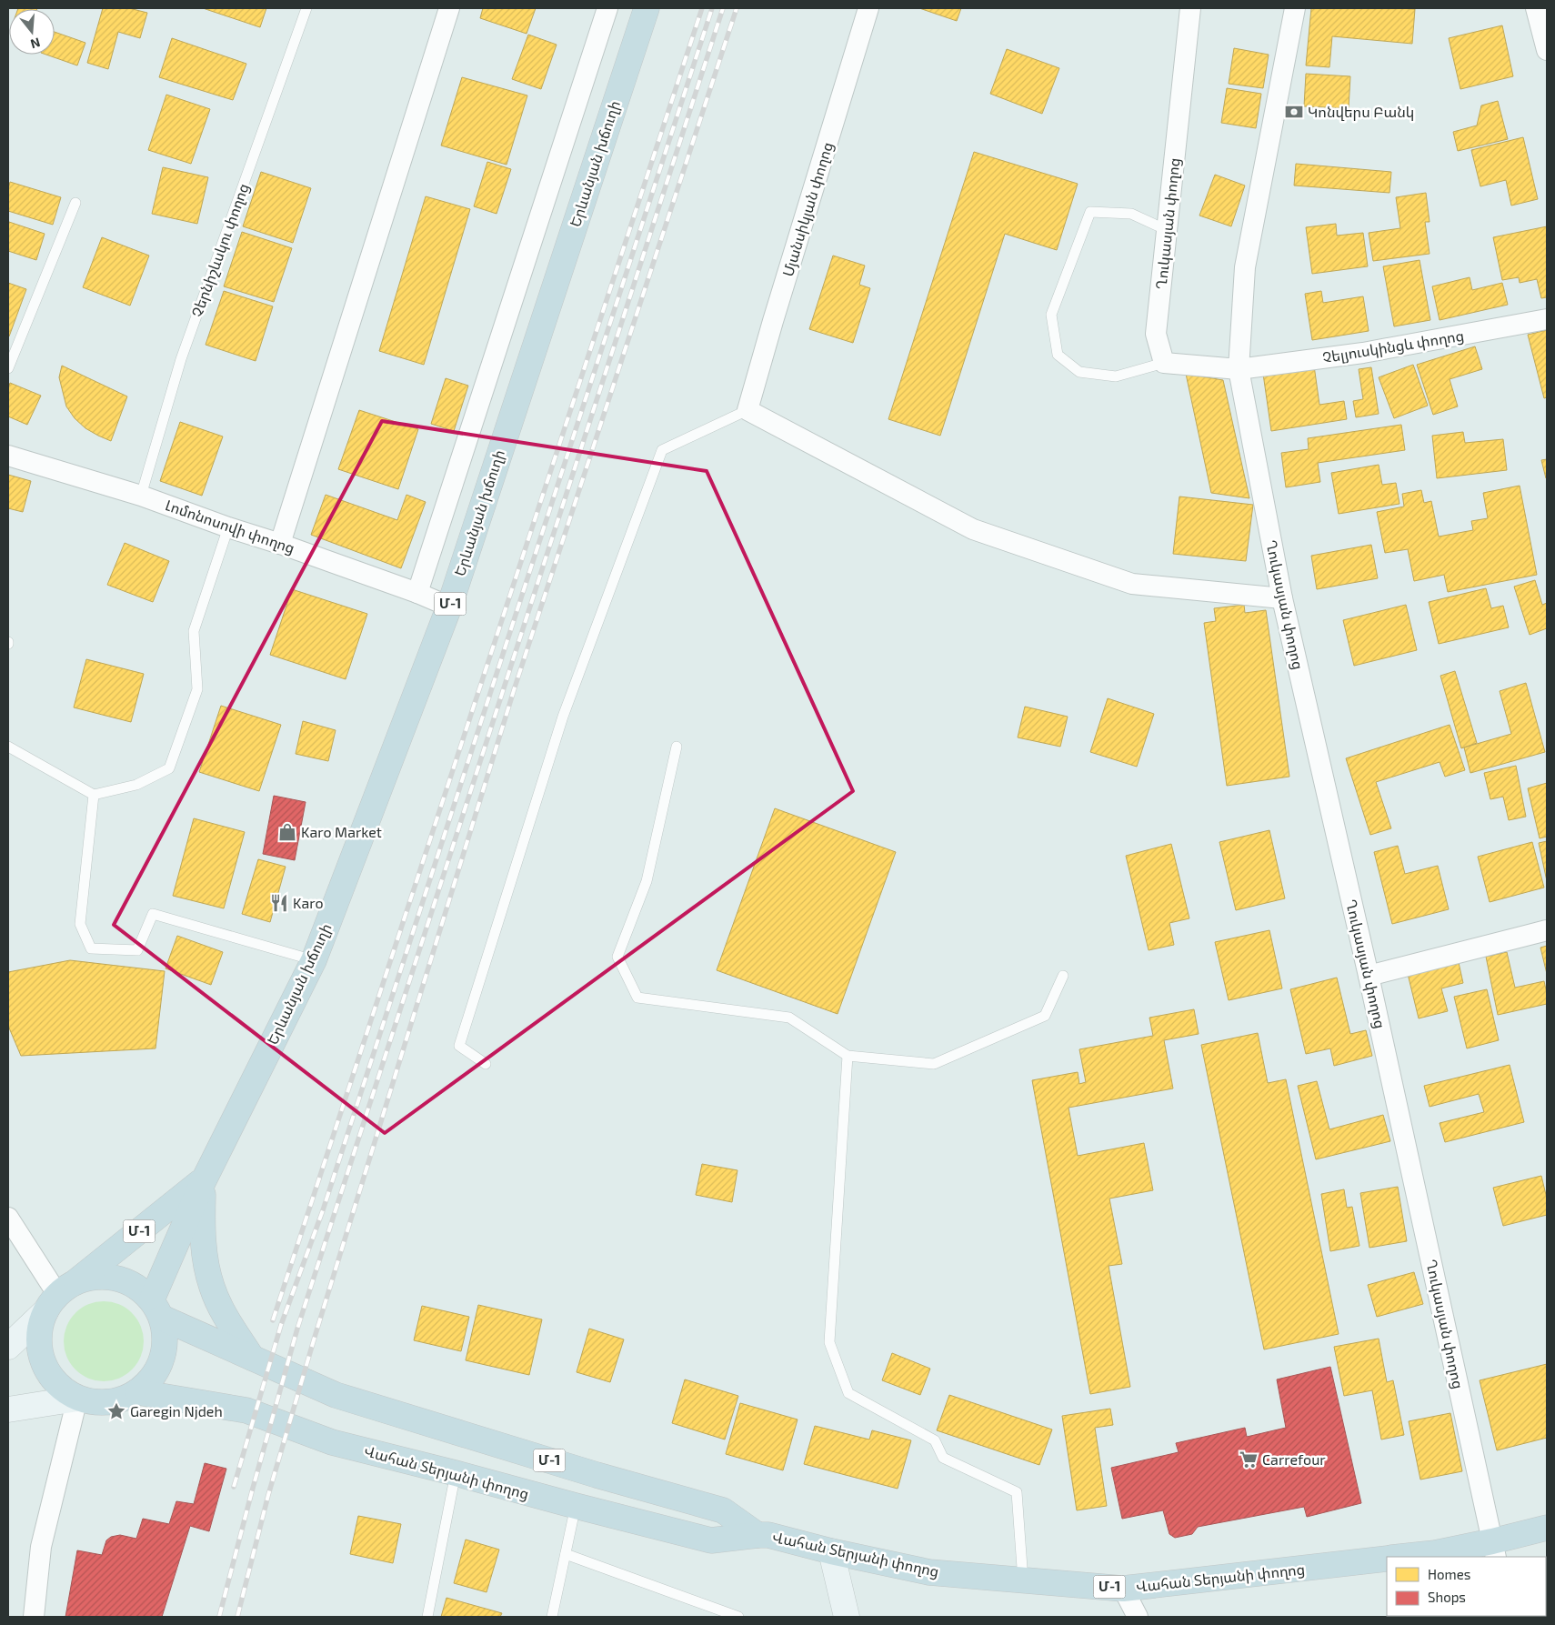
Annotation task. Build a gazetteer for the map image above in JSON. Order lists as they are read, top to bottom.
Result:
{
  "streets": {
    "highway": ["Երևանյան խճուղի", "Մ-1", "Վահան Տերյանի փողոց"],
    "street": [
      "Մյանսիկյան փողոց",
      "Ղուկասյան փողոց",
      "Չելյուսկինցև փողոց",
      "Լոմոնոսովի փողոց"
    ],
    "lane": ["Չերնիշևսկու փողոց"]
  },
  "crossings": [
    ["Երևանյան խճուղի", "Լոմոնոսովի փողոց"],
    ["Երևանյան խճուղի", "Վահան Տերյանի փողոց"],
    ["Ղուկասյան փողոց", "Չելյուսկինցև փողոց"],
    ["Չերնիշևսկու փողոց", "Լոմոնոսովի փողոց"]
  ],
  "places": {
    "bank": ["Կոնվերս Բանկ"],
    "shop": ["Karo Market"],
    "restaurant": ["Karo"],
    "place": ["Garegin Njdeh"],
    "supermarket": ["Carrefour"]
  },
  "legend": ["Homes", "Shops"],
  "north": "bottom"
}
